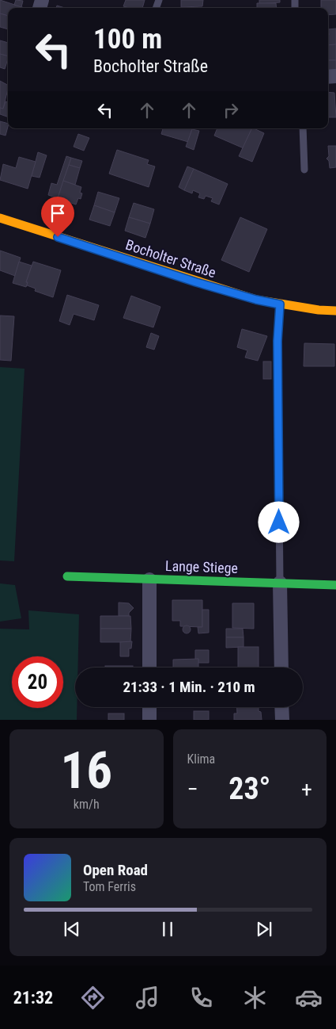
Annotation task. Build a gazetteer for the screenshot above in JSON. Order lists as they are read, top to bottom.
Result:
{
  "streets": {
    "street": ["Bocholter Straße", "Lange Stiege"]
  },
  "page": {
    "turn": ["100 m", "Bocholter Straße"],
    "limit": "20",
    "trip": "21:33 · 1 Min. · 210 m",
    "tile": [
      ["16", "km/h"],
      "Klima"
    ],
    "heat": ["−", "23°", "+"],
    "song": ["Open Road", "Tom Ferris"],
    "tabs": "21:32"
  }
}
